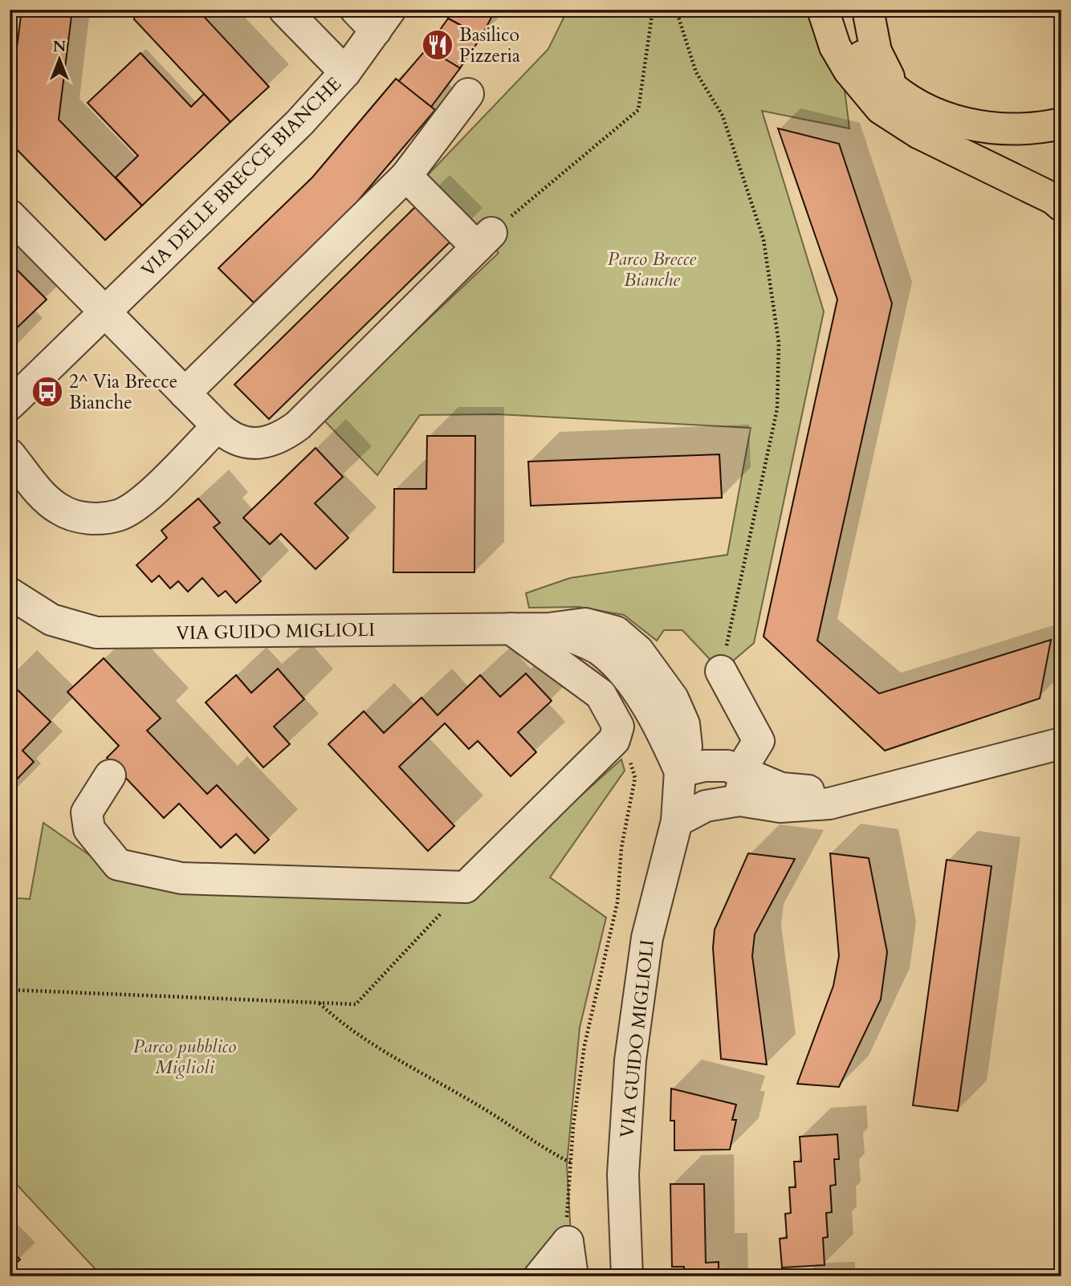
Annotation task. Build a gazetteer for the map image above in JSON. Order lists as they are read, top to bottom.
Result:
{
  "streets": {
    "street": ["VIA DELLE BRECCE BIANCHE", "VIA GUIDO MIGLIOLI"]
  },
  "parks": ["Parco Brecce Bianche", "Parco pubblico Miglioli"],
  "places": {
    "restaurant": ["Basilico Pizzeria"],
    "bus stop": ["2^ Via Brecce Bianche"]
  },
  "north": "top"
}
